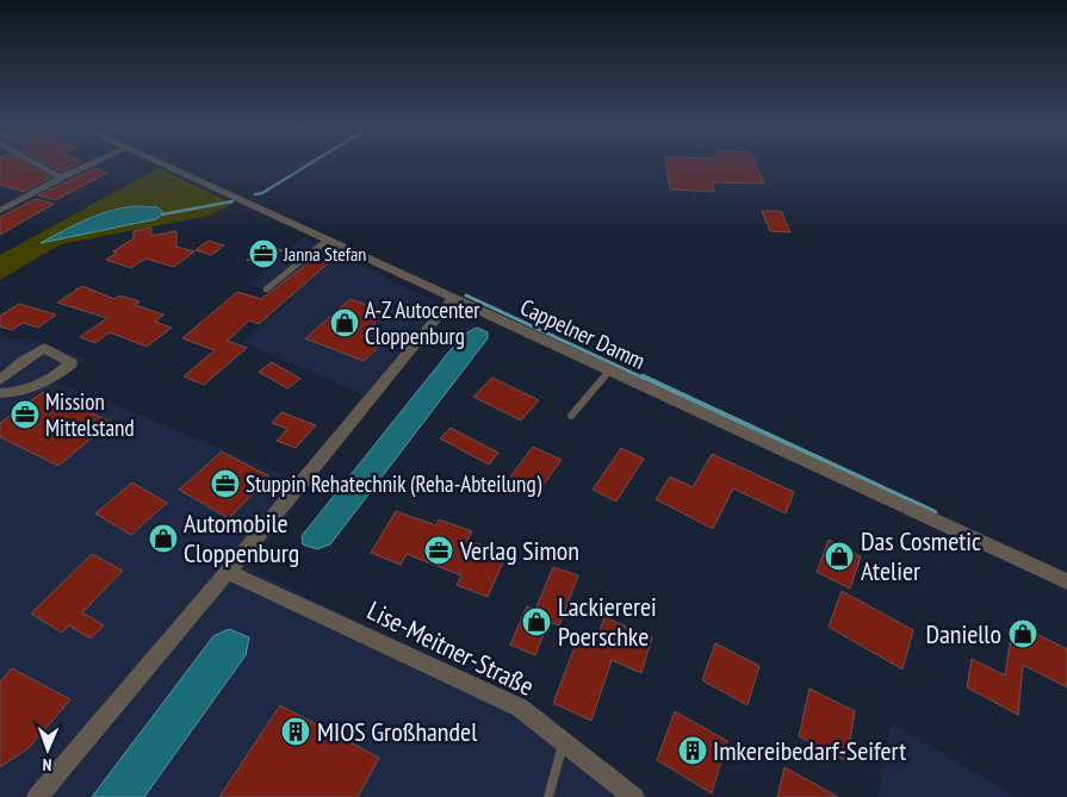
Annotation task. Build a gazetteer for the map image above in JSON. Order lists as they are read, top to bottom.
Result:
{
  "streets": {
    "street": ["Cappelner Damm", "Lise-Meitner-Straße"]
  },
  "places": {
    "office": [
      "Janna Stefan",
      "Mission Mittelstand",
      "Stuppin Rehatechnik (Reha-Abteilung)",
      "Verlag Simon"
    ],
    "shop": [
      "A-Z Autocenter Cloppenburg",
      "Automobile Cloppenburg",
      "Das Cosmetic Atelier",
      "Lackiererei Poerschke",
      "Daniello"
    ],
    "building": ["MIOS Großhandel", "Imkereibedarf-Seifert"]
  },
  "north": "bottom"
}
